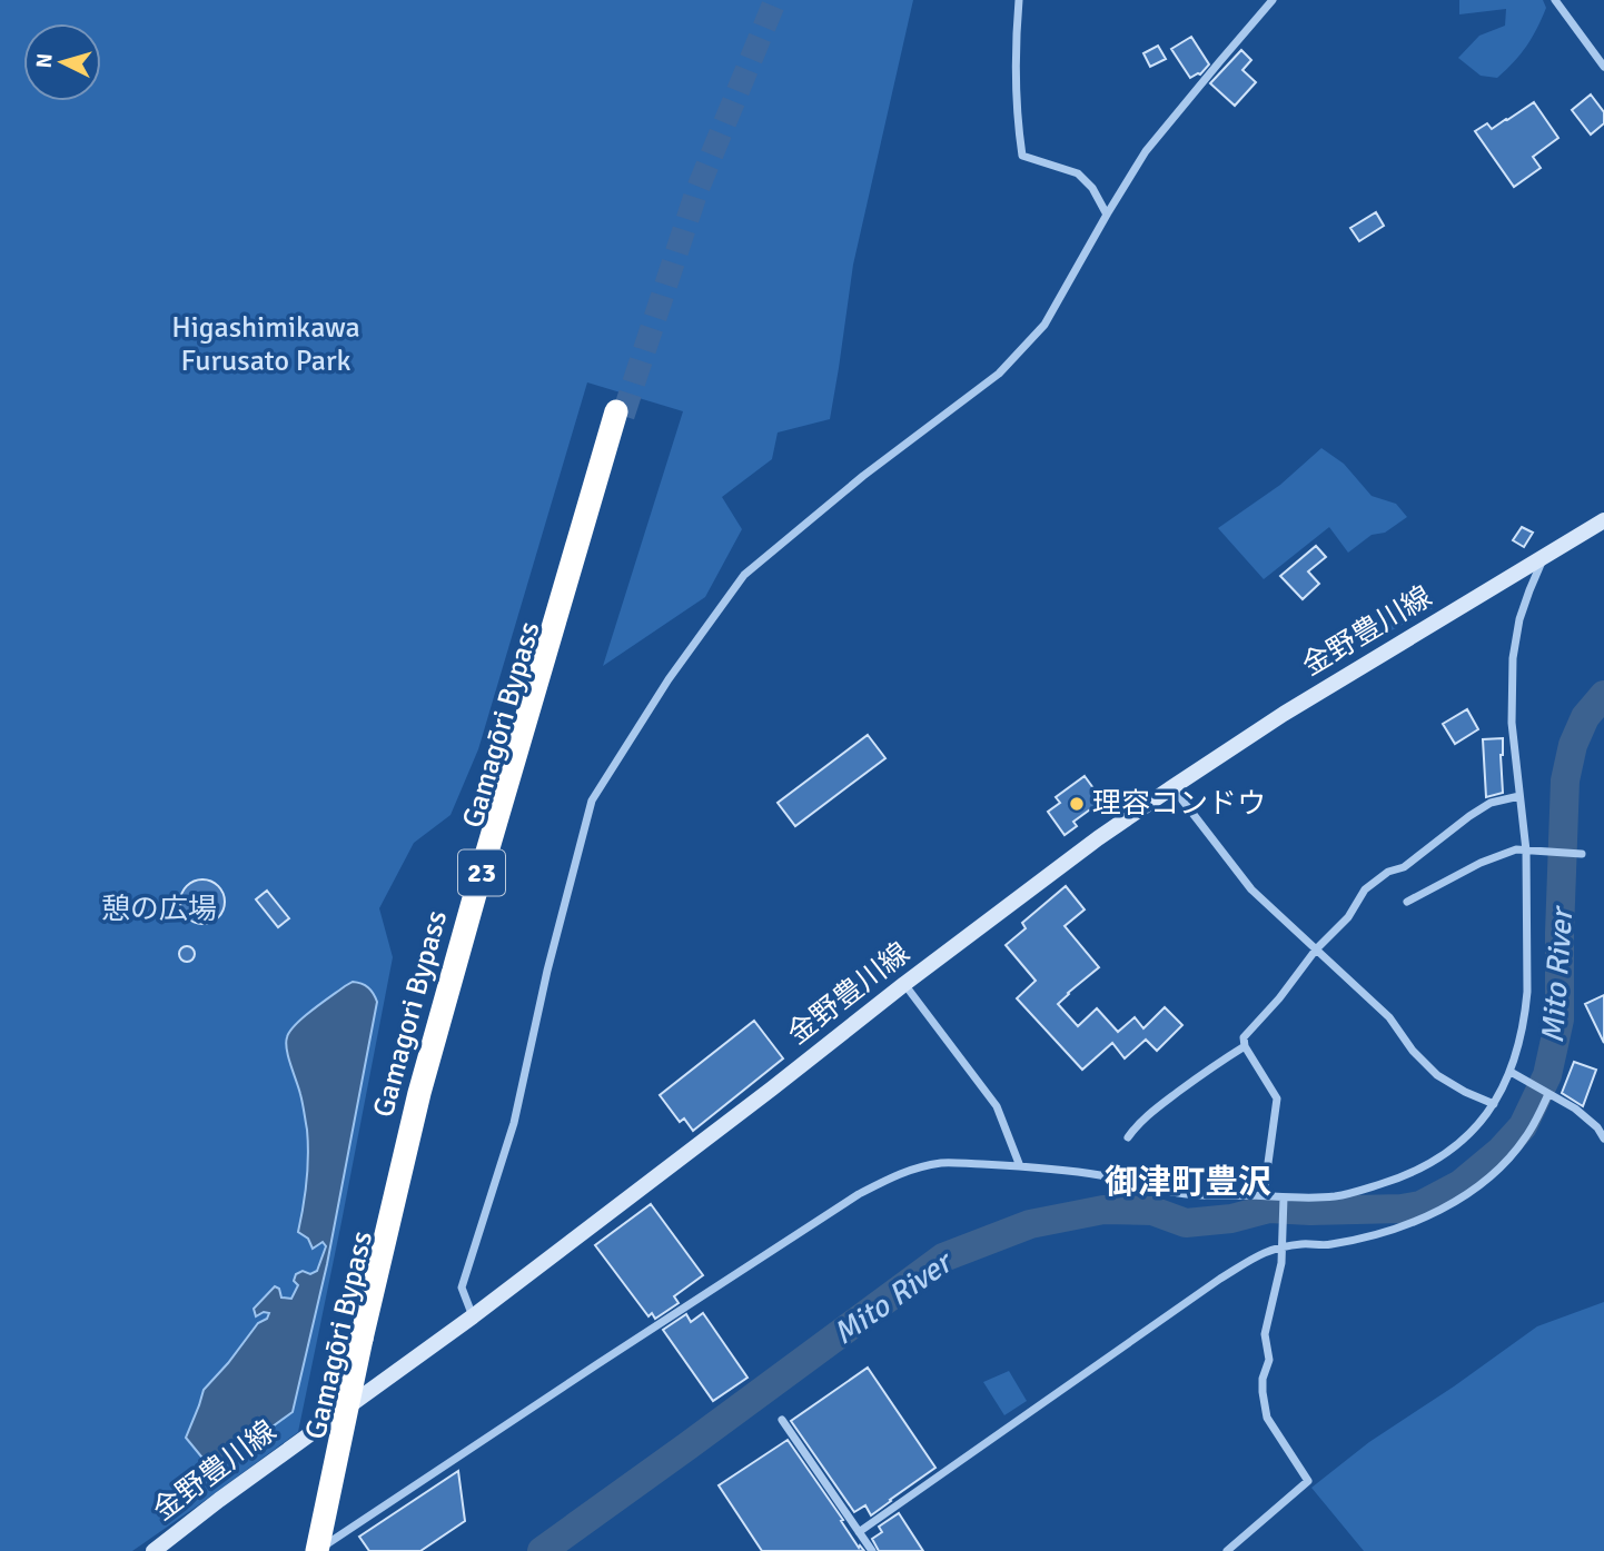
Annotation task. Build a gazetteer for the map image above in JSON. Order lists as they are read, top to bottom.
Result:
{
  "streets": {
    "highway": ["Gamagōri Bypass", "23"],
    "main road": ["金野豊川線"]
  },
  "crossings": [
    ["Gamagōri Bypass", "23"]
  ],
  "districts": ["御津町豊沢"],
  "water": ["Mito River"],
  "parks": ["Higashimikawa Furusato Park", "憩の広場"],
  "places": ["理容コンドウ"],
  "north": "left"
}
